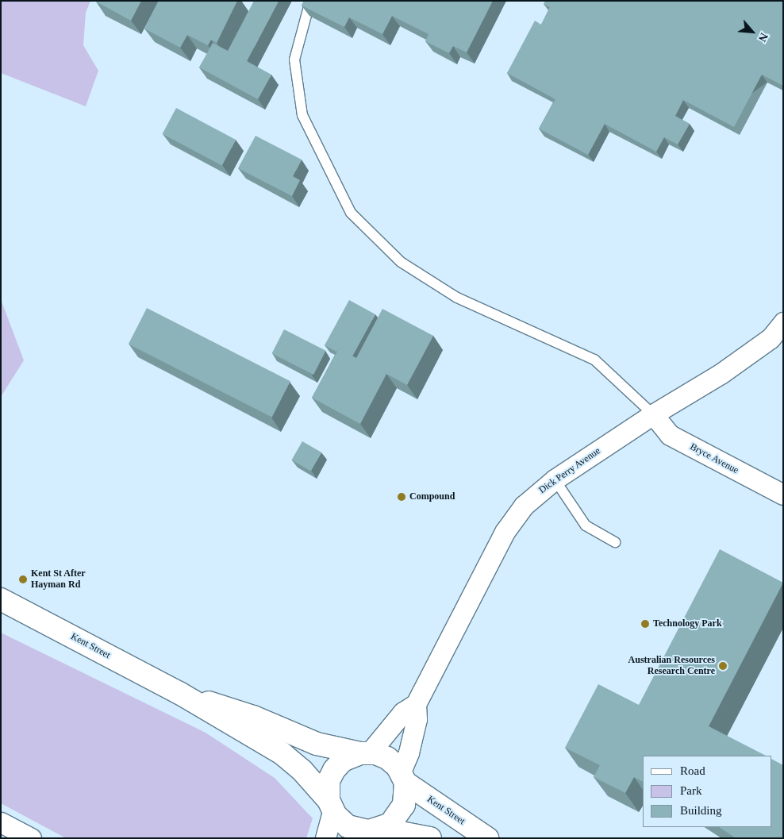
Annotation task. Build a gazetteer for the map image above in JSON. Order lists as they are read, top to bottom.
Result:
{
  "streets": {
    "main road": ["Kent Street"],
    "street": ["Bryce Avenue", "Dick Perry Avenue"]
  },
  "crossings": [
    ["Bryce Avenue", "Dick Perry Avenue"],
    ["Dick Perry Avenue", "Kent Street"]
  ],
  "places": [
    "Compound",
    "Kent St After Hayman Rd",
    "Technology Park",
    "Australian Resources Research Centre"
  ],
  "legend": ["Road", "Park", "Building"],
  "north": "bottom right"
}
